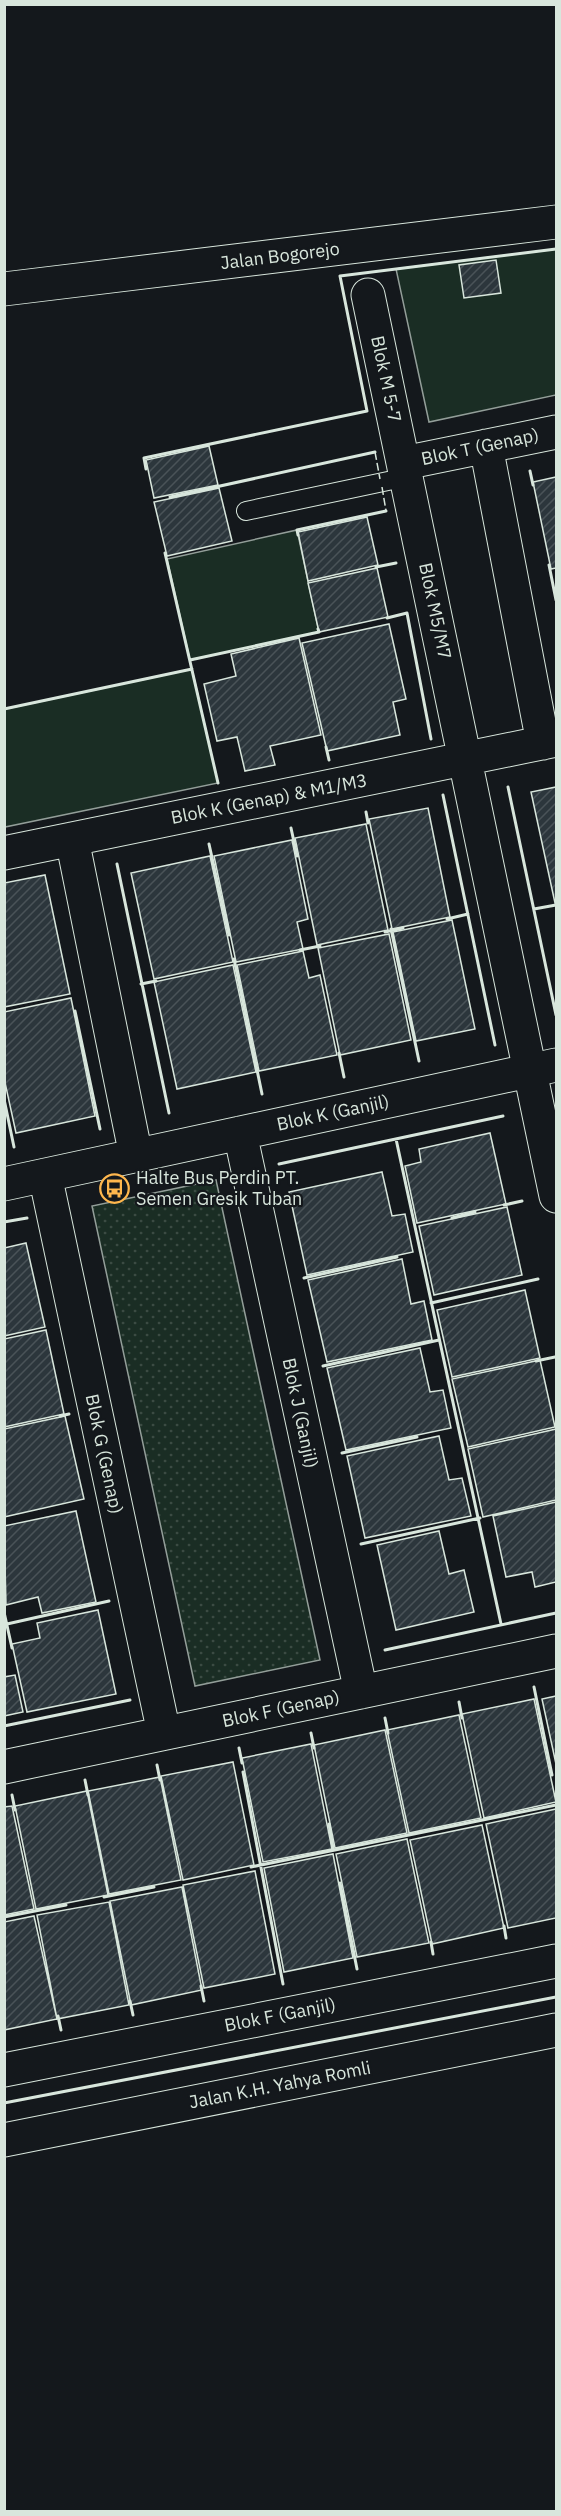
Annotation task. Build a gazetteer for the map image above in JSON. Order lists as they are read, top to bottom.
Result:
{
  "streets": {
    "street": [
      "Jalan Bogorejo",
      "Blok M 5-7",
      "Blok T (Genap)",
      "Blok M5/M7",
      "Blok K (Genap) & M1/M3",
      "Blok K (Ganjil)",
      "Blok J (Ganjil)",
      "Blok G (Genap)",
      "Blok F (Genap)",
      "Blok F (Ganjil)",
      "Jalan K.H. Yahya Romli"
    ]
  },
  "crossings": [
    ["Blok M 5-7", "Blok T (Genap)"],
    ["Blok M 5-7", "Blok M5/M7"],
    ["Blok T (Genap)", "Blok M5/M7"],
    ["Blok M5/M7", "Blok K (Genap) & M1/M3"],
    ["Blok M5/M7", "Blok K (Ganjil)"],
    ["Blok K (Ganjil)", "Blok J (Ganjil)"],
    ["Blok K (Ganjil)", "Blok G (Genap)"],
    ["Blok J (Ganjil)", "Blok F (Genap)"],
    ["Blok G (Genap)", "Blok F (Genap)"]
  ],
  "places": {
    "bus stop": ["Halte Bus Perdin PT. Semen Gresik Tuban"]
  }
}
